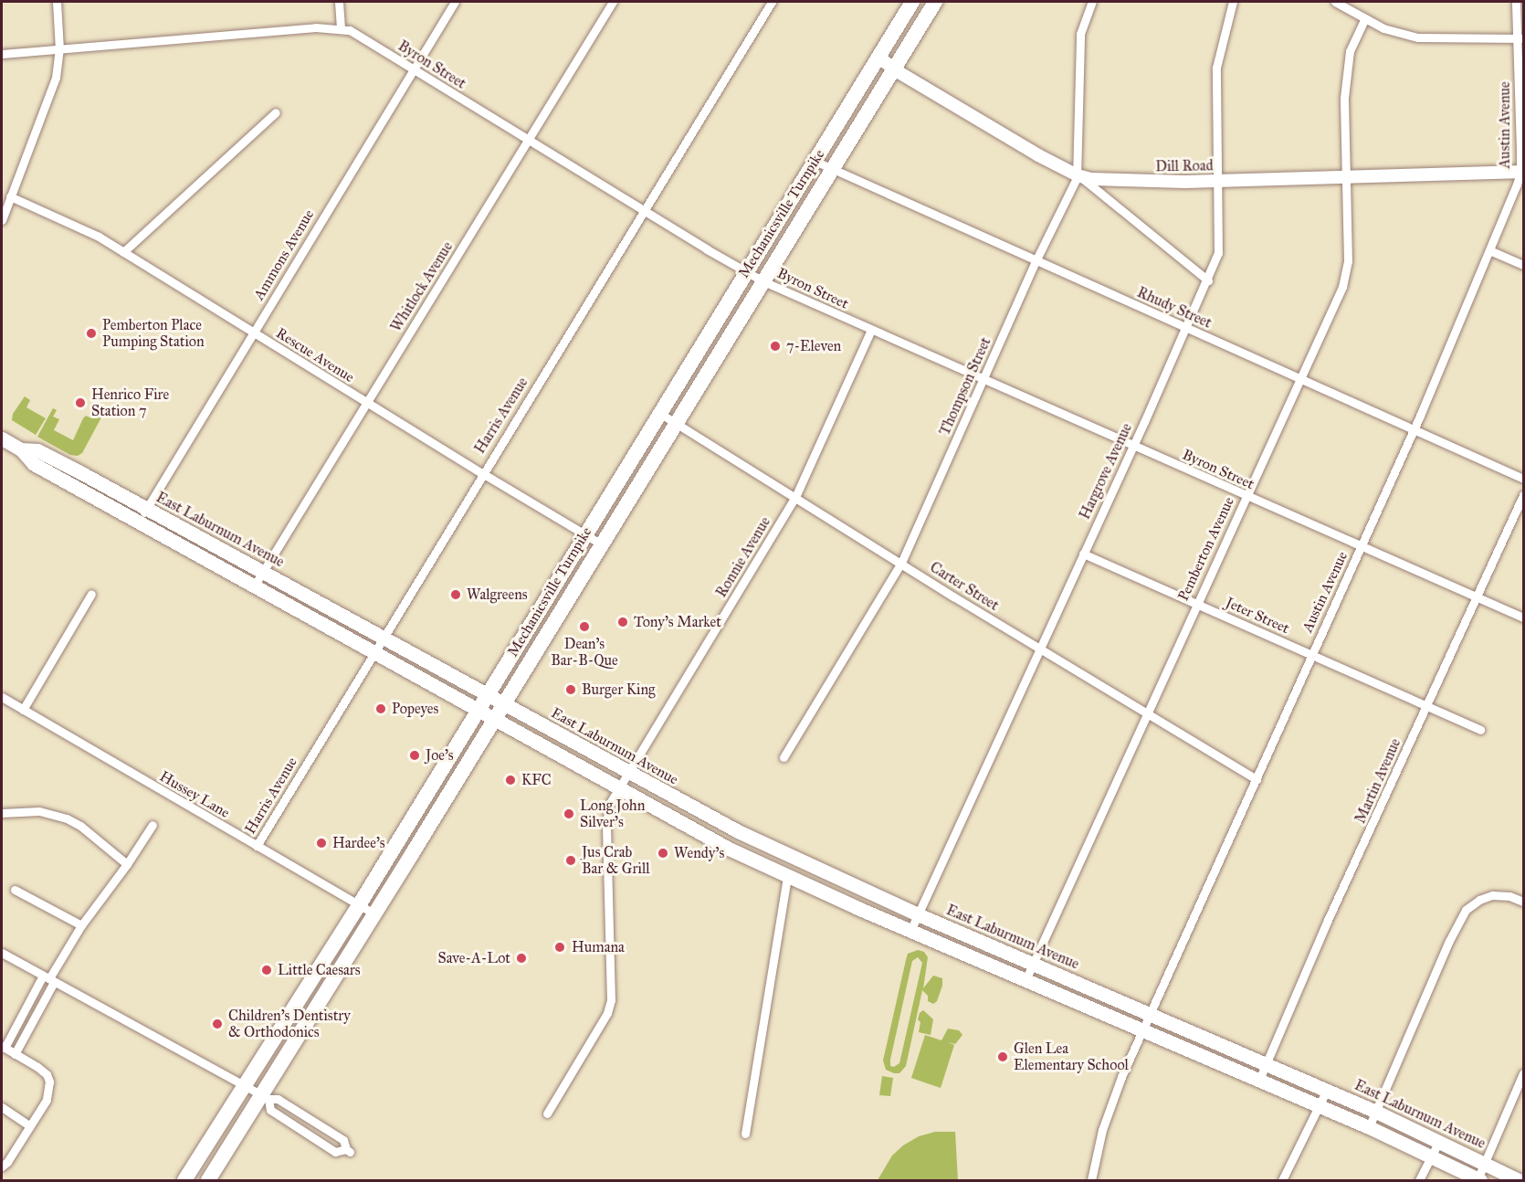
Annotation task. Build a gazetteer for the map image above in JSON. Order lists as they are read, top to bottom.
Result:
{
  "streets": {
    "highway": ["Mechanicsville Turnpike"],
    "main road": ["East Laburnum Avenue"],
    "street": [
      "Byron Street",
      "Austin Avenue",
      "Dill Road",
      "Ammons Avenue",
      "Whitlock Avenue",
      "Rhudy Street",
      "Rescue Avenue",
      "Thompson Street",
      "Harris Avenue",
      "Hargrove Avenue",
      "Pemberton Avenue",
      "Ronnie Avenue",
      "Carter Street",
      "Jeter Street",
      "Martin Avenue",
      "Hussey Lane"
    ]
  },
  "crossings": [
    ["Byron Street", "Austin Avenue"],
    ["Byron Street", "Mechanicsville Turnpike"],
    ["Byron Street", "Ammons Avenue"],
    ["Byron Street", "Whitlock Avenue"],
    ["Byron Street", "Thompson Street"],
    ["Byron Street", "Harris Avenue"],
    ["Byron Street", "Hargrove Avenue"],
    ["Byron Street", "Pemberton Avenue"],
    ["Byron Street", "Ronnie Avenue"],
    ["Byron Street", "Martin Avenue"],
    ["Austin Avenue", "Dill Road"],
    ["Austin Avenue", "Rhudy Street"],
    ["Austin Avenue", "East Laburnum Avenue"],
    ["Austin Avenue", "Carter Street"],
    ["Austin Avenue", "Jeter Street"],
    ["Dill Road", "Mechanicsville Turnpike"],
    ["Dill Road", "Thompson Street"],
    ["Dill Road", "Hargrove Avenue"],
    ["Dill Road", "Pemberton Avenue"],
    ["Mechanicsville Turnpike", "Rhudy Street"],
    ["Mechanicsville Turnpike", "Rescue Avenue"],
    ["Mechanicsville Turnpike", "East Laburnum Avenue"],
    ["Mechanicsville Turnpike", "Carter Street"],
    ["Mechanicsville Turnpike", "Hussey Lane"],
    ["Ammons Avenue", "Rescue Avenue"],
    ["Ammons Avenue", "East Laburnum Avenue"],
    ["Whitlock Avenue", "Rescue Avenue"],
    ["Whitlock Avenue", "East Laburnum Avenue"],
    ["Rhudy Street", "Thompson Street"],
    ["Rhudy Street", "Hargrove Avenue"],
    ["Rhudy Street", "Pemberton Avenue"],
    ["Rescue Avenue", "Harris Avenue"],
    ["Thompson Street", "Carter Street"],
    ["Harris Avenue", "East Laburnum Avenue"],
    ["Harris Avenue", "Hussey Lane"],
    ["Hargrove Avenue", "East Laburnum Avenue"],
    ["Hargrove Avenue", "Carter Street"],
    ["Hargrove Avenue", "Jeter Street"],
    ["East Laburnum Avenue", "Pemberton Avenue"],
    ["East Laburnum Avenue", "Ronnie Avenue"],
    ["East Laburnum Avenue", "Martin Avenue"],
    ["Pemberton Avenue", "Carter Street"],
    ["Pemberton Avenue", "Jeter Street"],
    ["Ronnie Avenue", "Carter Street"],
    ["Jeter Street", "Martin Avenue"]
  ],
  "places": [
    "Pemberton Place Pumping Station",
    "7-Eleven",
    "Henrico Fire Station 7",
    "Walgreens",
    "Tony's Market",
    "Dean's Bar-B-Que",
    "Burger King",
    "Popeyes",
    "Joe's",
    "KFC",
    "Long John Silver's",
    "Hardee's",
    "Wendy's",
    "Jus Crab Bar & Grill",
    "Humana",
    "Save-A-Lot",
    "Little Caesars",
    "Children's Dentistry & Orthodonics",
    "Glen Lea Elementary School"
  ]
}
